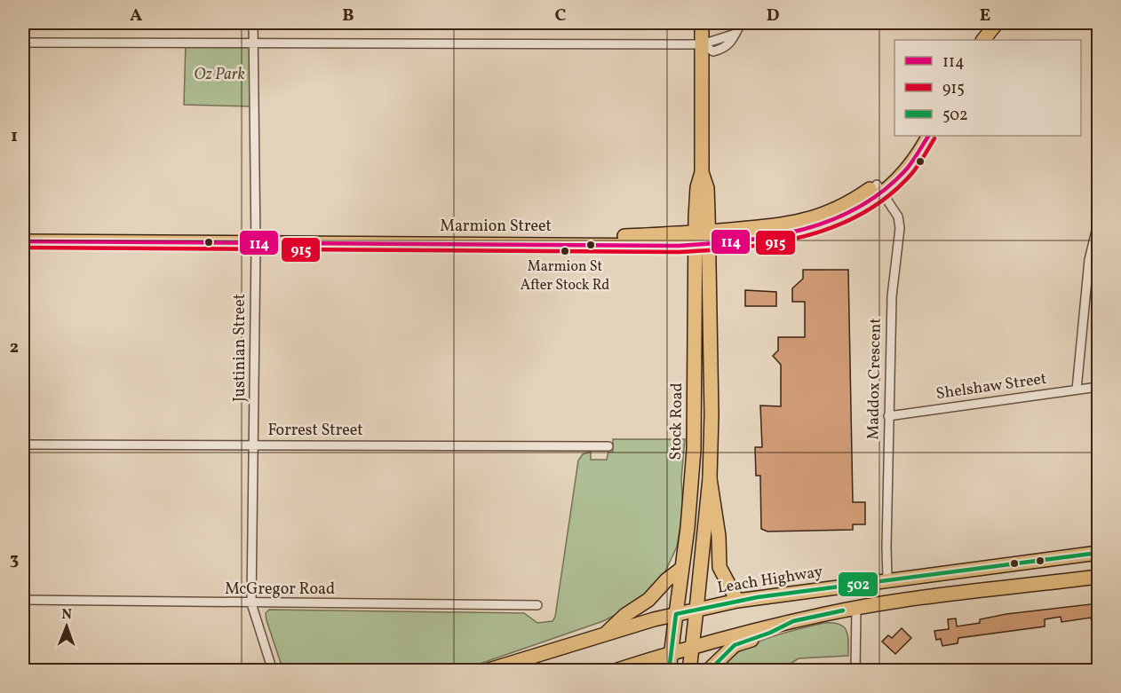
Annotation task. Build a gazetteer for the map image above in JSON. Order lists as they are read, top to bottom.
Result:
{
  "streets": {
    "main road": ["Marmion Street", "Stock Road", "Leach Highway"],
    "street": [
      "Justinian Street",
      "Maddox Crescent",
      "Shelshaw Street",
      "Forrest Street",
      "McGregor Road"
    ]
  },
  "crossings": [
    ["Marmion Street", "Justinian Street"],
    ["Marmion Street", "Maddox Crescent"],
    ["Marmion Street", "Stock Road"],
    ["Justinian Street", "Forrest Street"],
    ["Justinian Street", "McGregor Road"],
    ["Maddox Crescent", "Shelshaw Street"],
    ["Maddox Crescent", "Leach Highway"],
    ["Stock Road", "Leach Highway"]
  ],
  "parks": ["Oz Park"],
  "places": ["Marmion St After Stock Rd"],
  "lines": ["transit line 114", "transit line 915", "transit line 502"],
  "legend": ["114", "915", "502"],
  "north": "top",
  "grid": {
    "columns": [
      "A",
      "B",
      "C",
      "D",
      "E"
    ],
    "rows": ["1", "2", "3"]
  }
}
